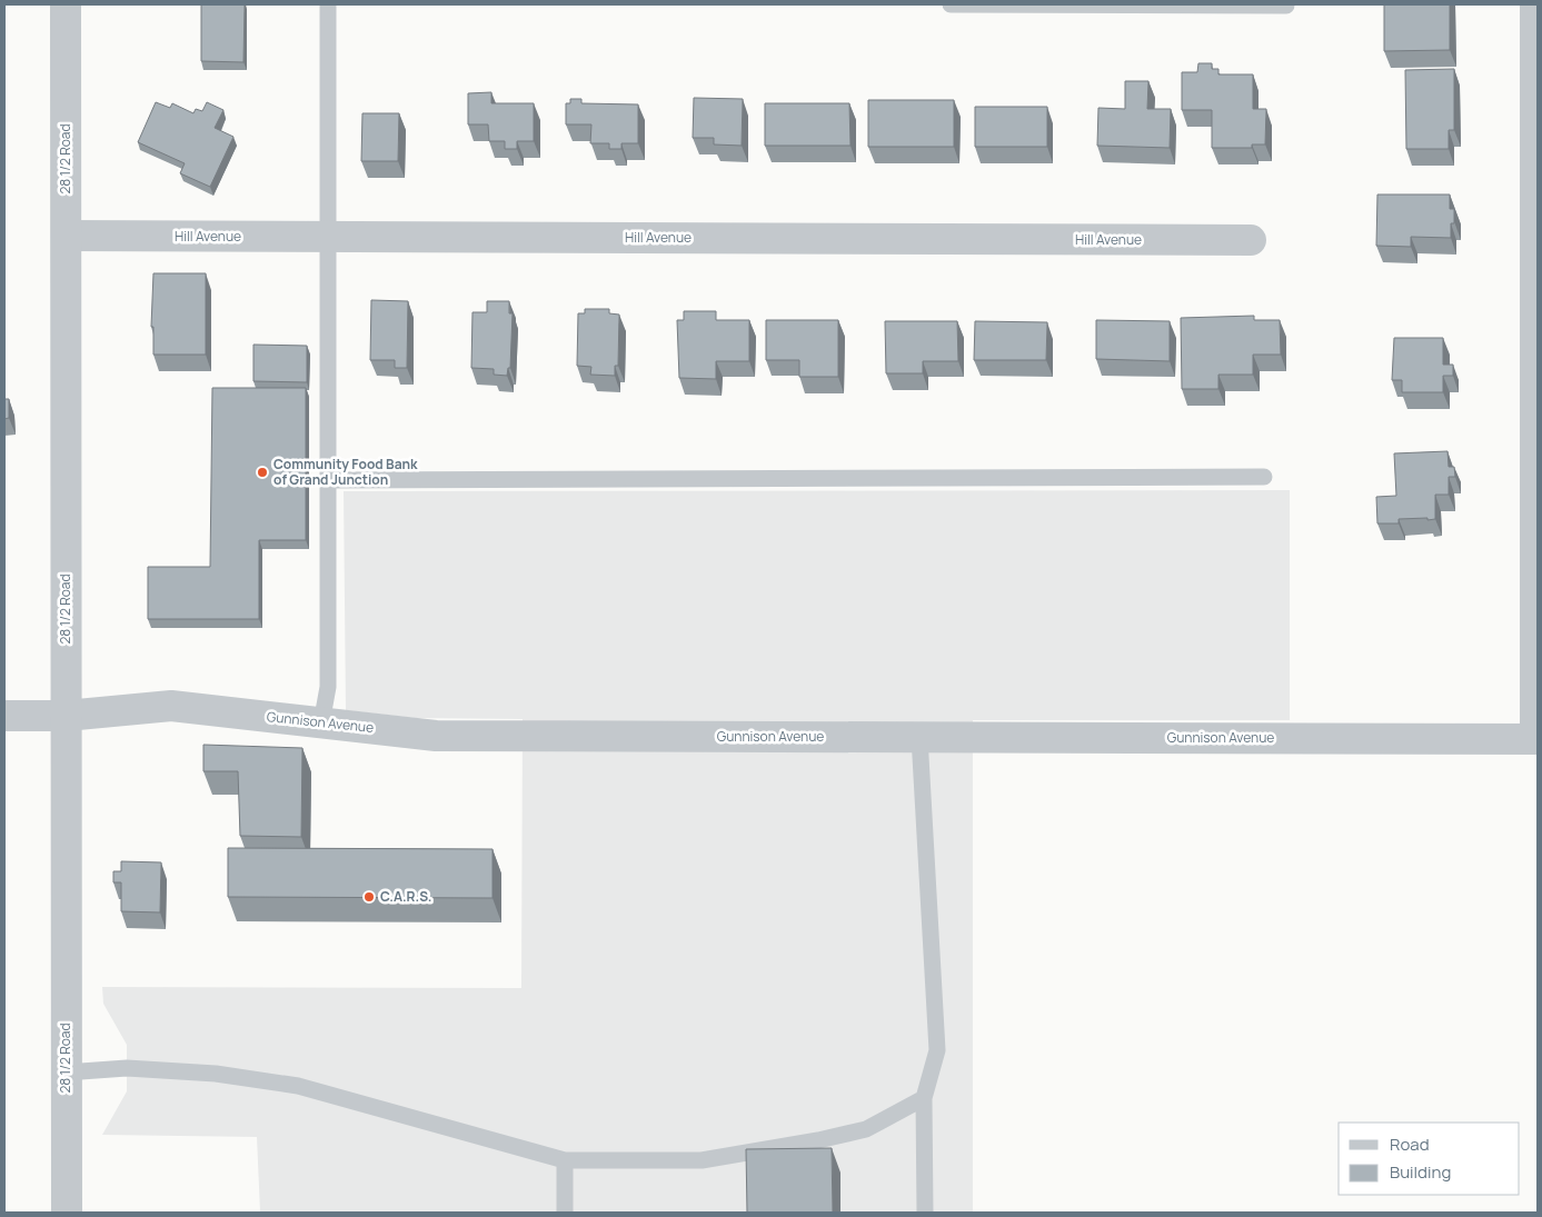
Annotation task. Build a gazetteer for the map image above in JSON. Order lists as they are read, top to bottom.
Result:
{
  "streets": {
    "street": ["28 1/2 Road", "Hill Avenue", "Gunnison Avenue"]
  },
  "crossings": [
    ["28 1/2 Road", "Hill Avenue"],
    ["28 1/2 Road", "Gunnison Avenue"]
  ],
  "places": ["Community Food Bank of Grand Junction", "C.A.R.S."],
  "legend": ["Road", "Building"]
}
